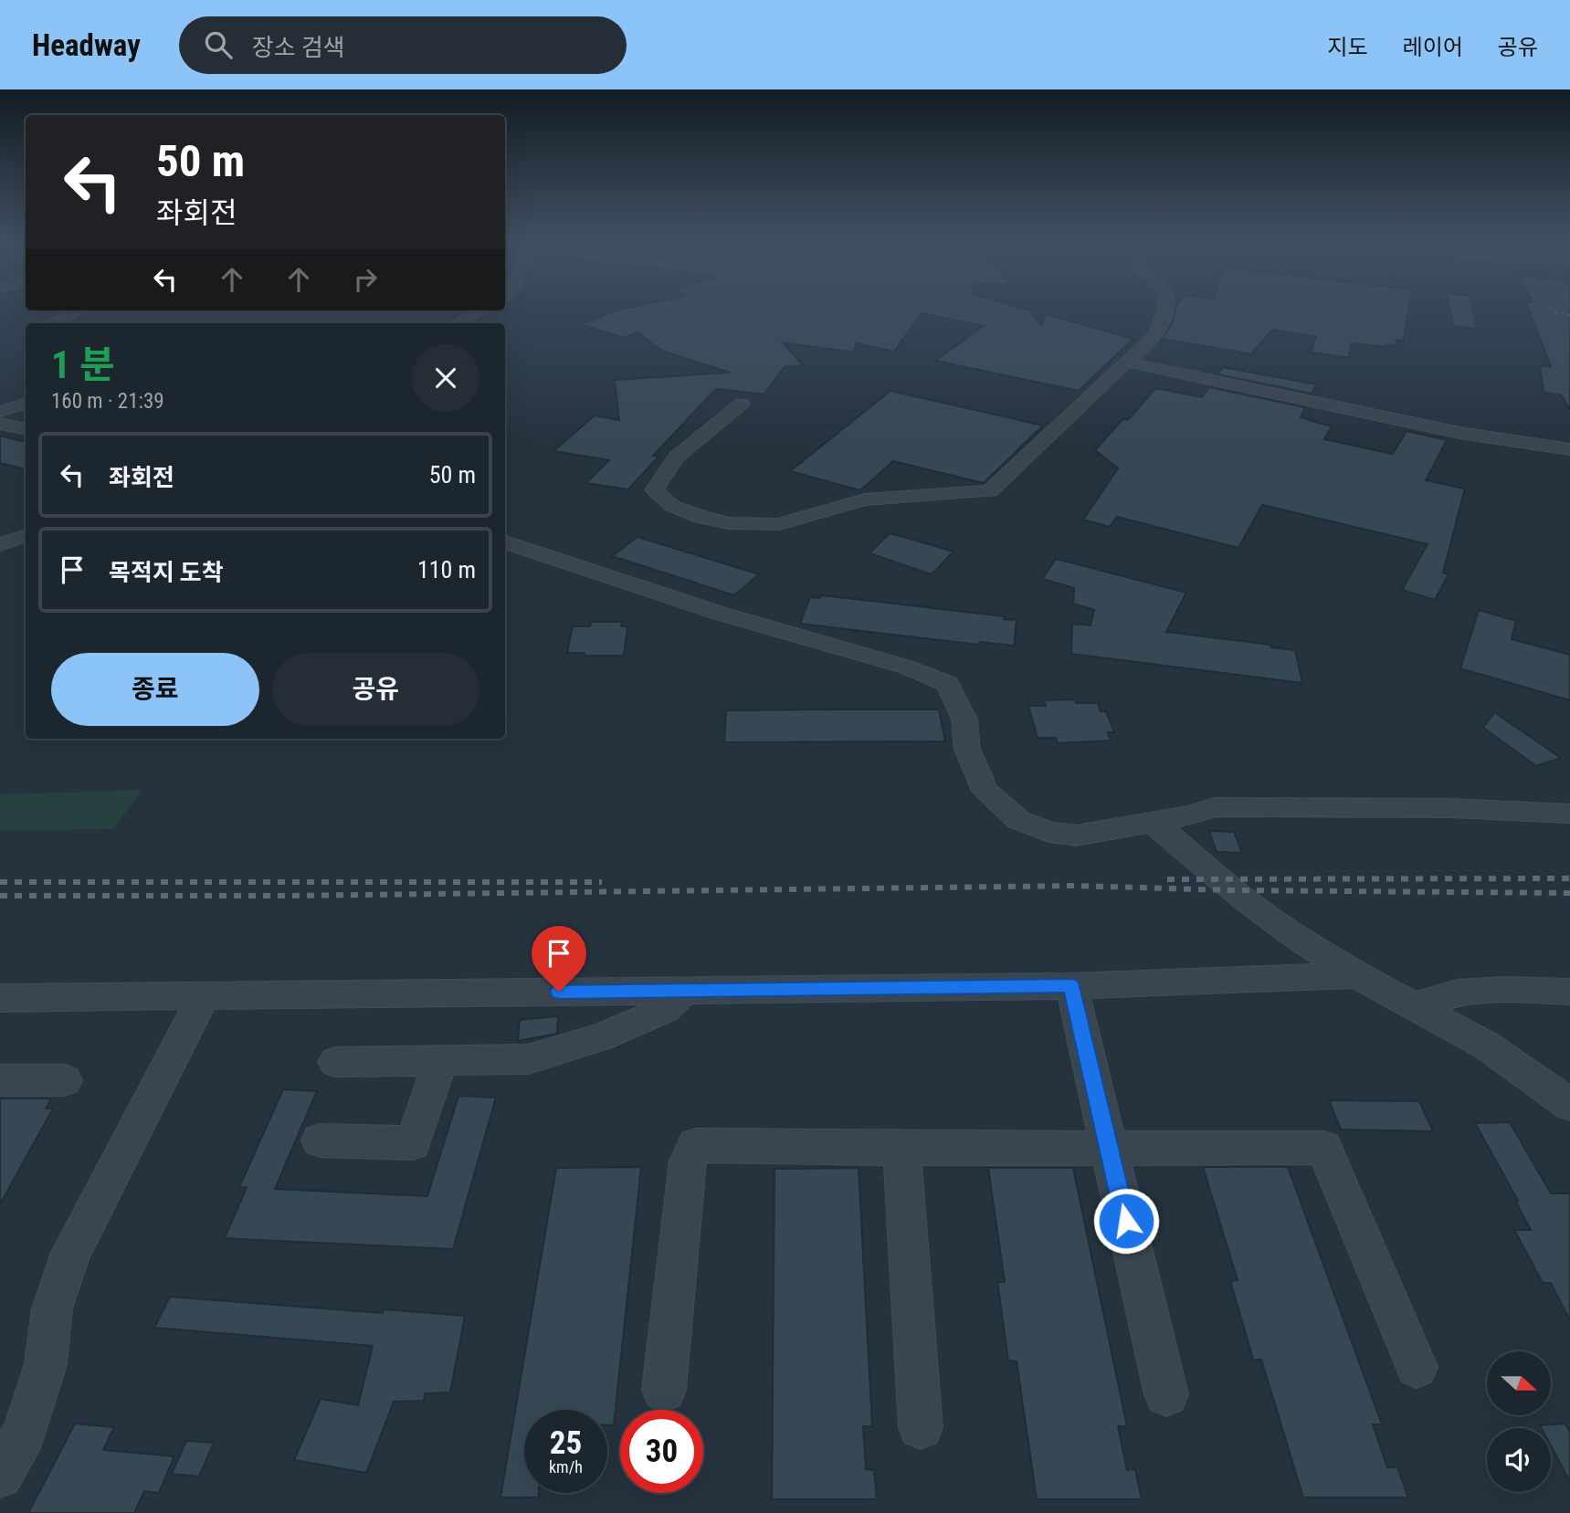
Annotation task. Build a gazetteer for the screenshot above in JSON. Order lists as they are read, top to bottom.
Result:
{
  "north": "right",
  "page": {
    "header": "Headway",
    "search": "장소 검색",
    "nav": ["지도", "레이어", "공유"],
    "turn": ["50 m", "좌회전"],
    "heading": ["1 분", "160 m · 21:39"],
    "list": [
      {
        "name": "좌회전",
        "value": "50 m"
      },
      {
        "name": "목적지 도착",
        "value": "110 m"
      }
    ],
    "buttons": ["종료", "공유"],
    "speed": "25 km/h",
    "limit": "30"
  }
}
